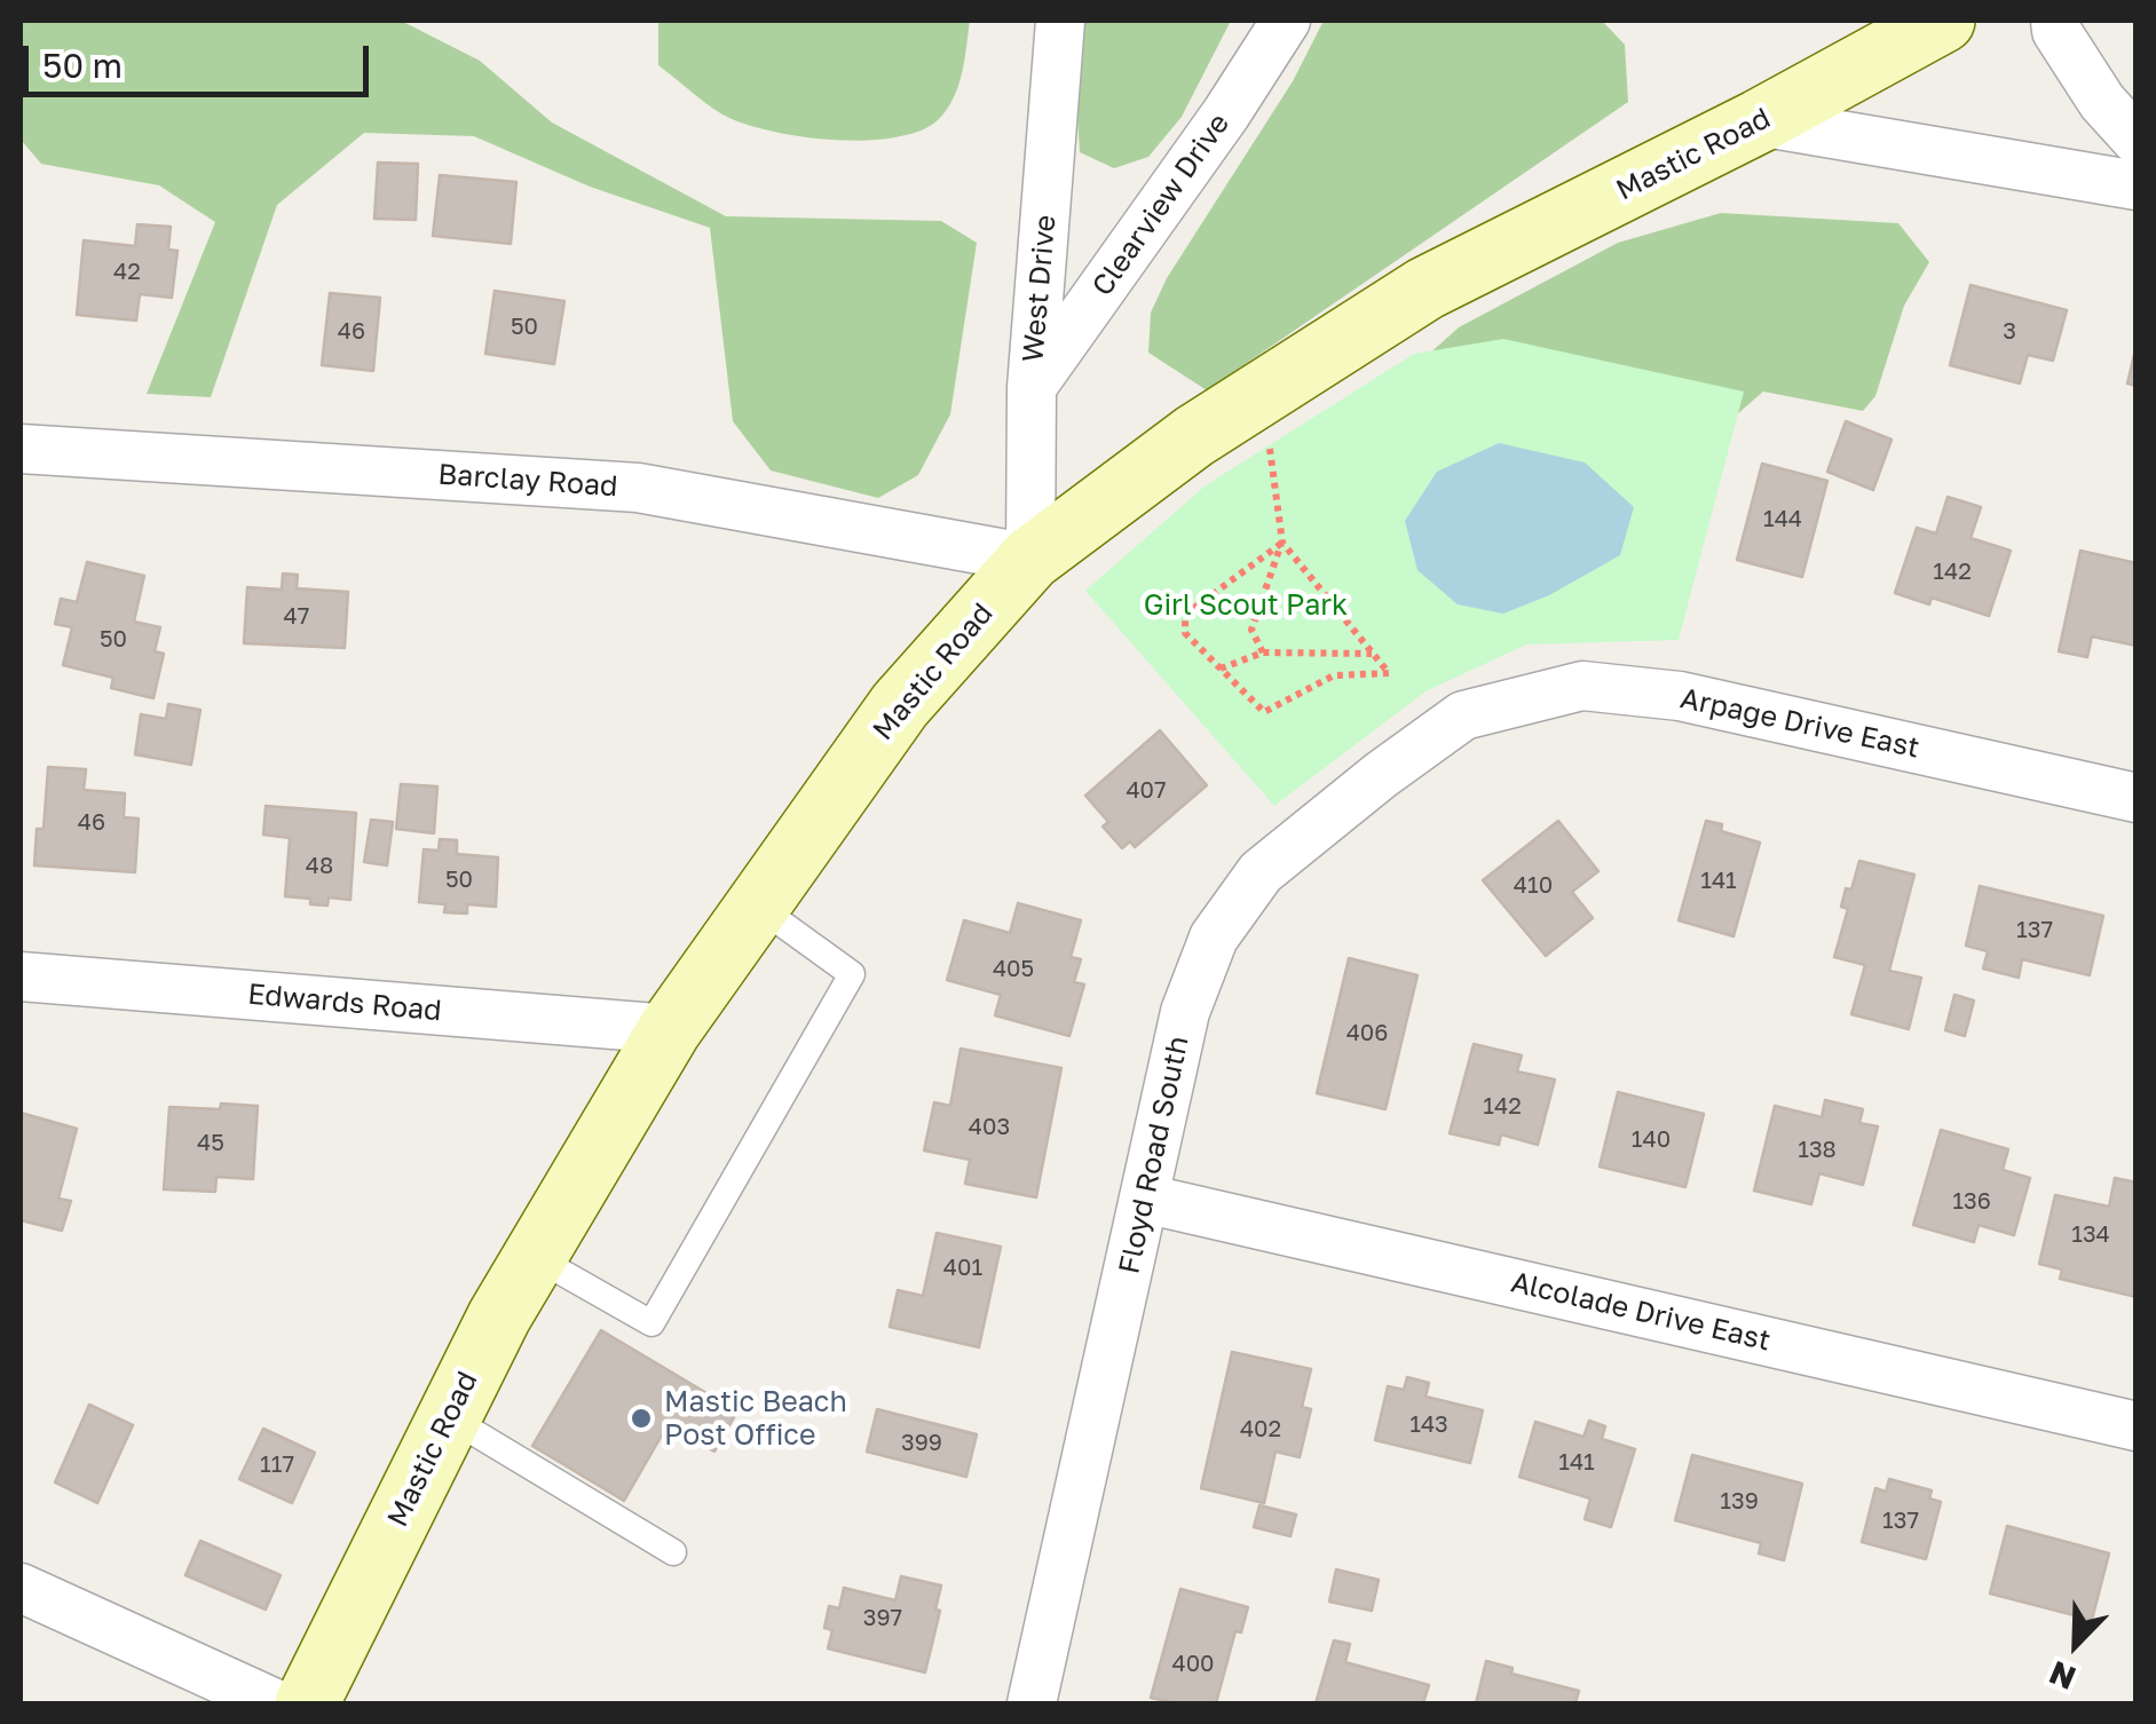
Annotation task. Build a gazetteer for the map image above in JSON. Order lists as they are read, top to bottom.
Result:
{
  "streets": {
    "main road": ["Mastic Road"],
    "street": [
      "Clearview Drive",
      "West Drive",
      "Barclay Road",
      "Arpage Drive East",
      "Edwards Road",
      "Floyd Road South",
      "Alcolade Drive East"
    ]
  },
  "crossings": [
    ["Mastic Road", "West Drive"],
    ["Mastic Road", "Barclay Road"],
    ["Mastic Road", "Edwards Road"],
    ["Clearview Drive", "West Drive"],
    ["West Drive", "Barclay Road"],
    ["Arpage Drive East", "Floyd Road South"],
    ["Floyd Road South", "Alcolade Drive East"]
  ],
  "parks": ["Girl Scout Park"],
  "places": ["Mastic Beach Post Office"],
  "house_numbers": [
    "42",
    "50",
    "46",
    "3",
    "144",
    "142",
    "47",
    "50",
    "407",
    "46",
    "48",
    "50",
    "141",
    "410",
    "137",
    "405",
    "406",
    "142",
    "403",
    "140",
    "45",
    "138",
    "136",
    "134",
    "401",
    "143",
    "402",
    "399",
    "141",
    "117",
    "139",
    "137",
    "397",
    "400"
  ],
  "scale_bar": "50 m",
  "north": "bottom left"
}
